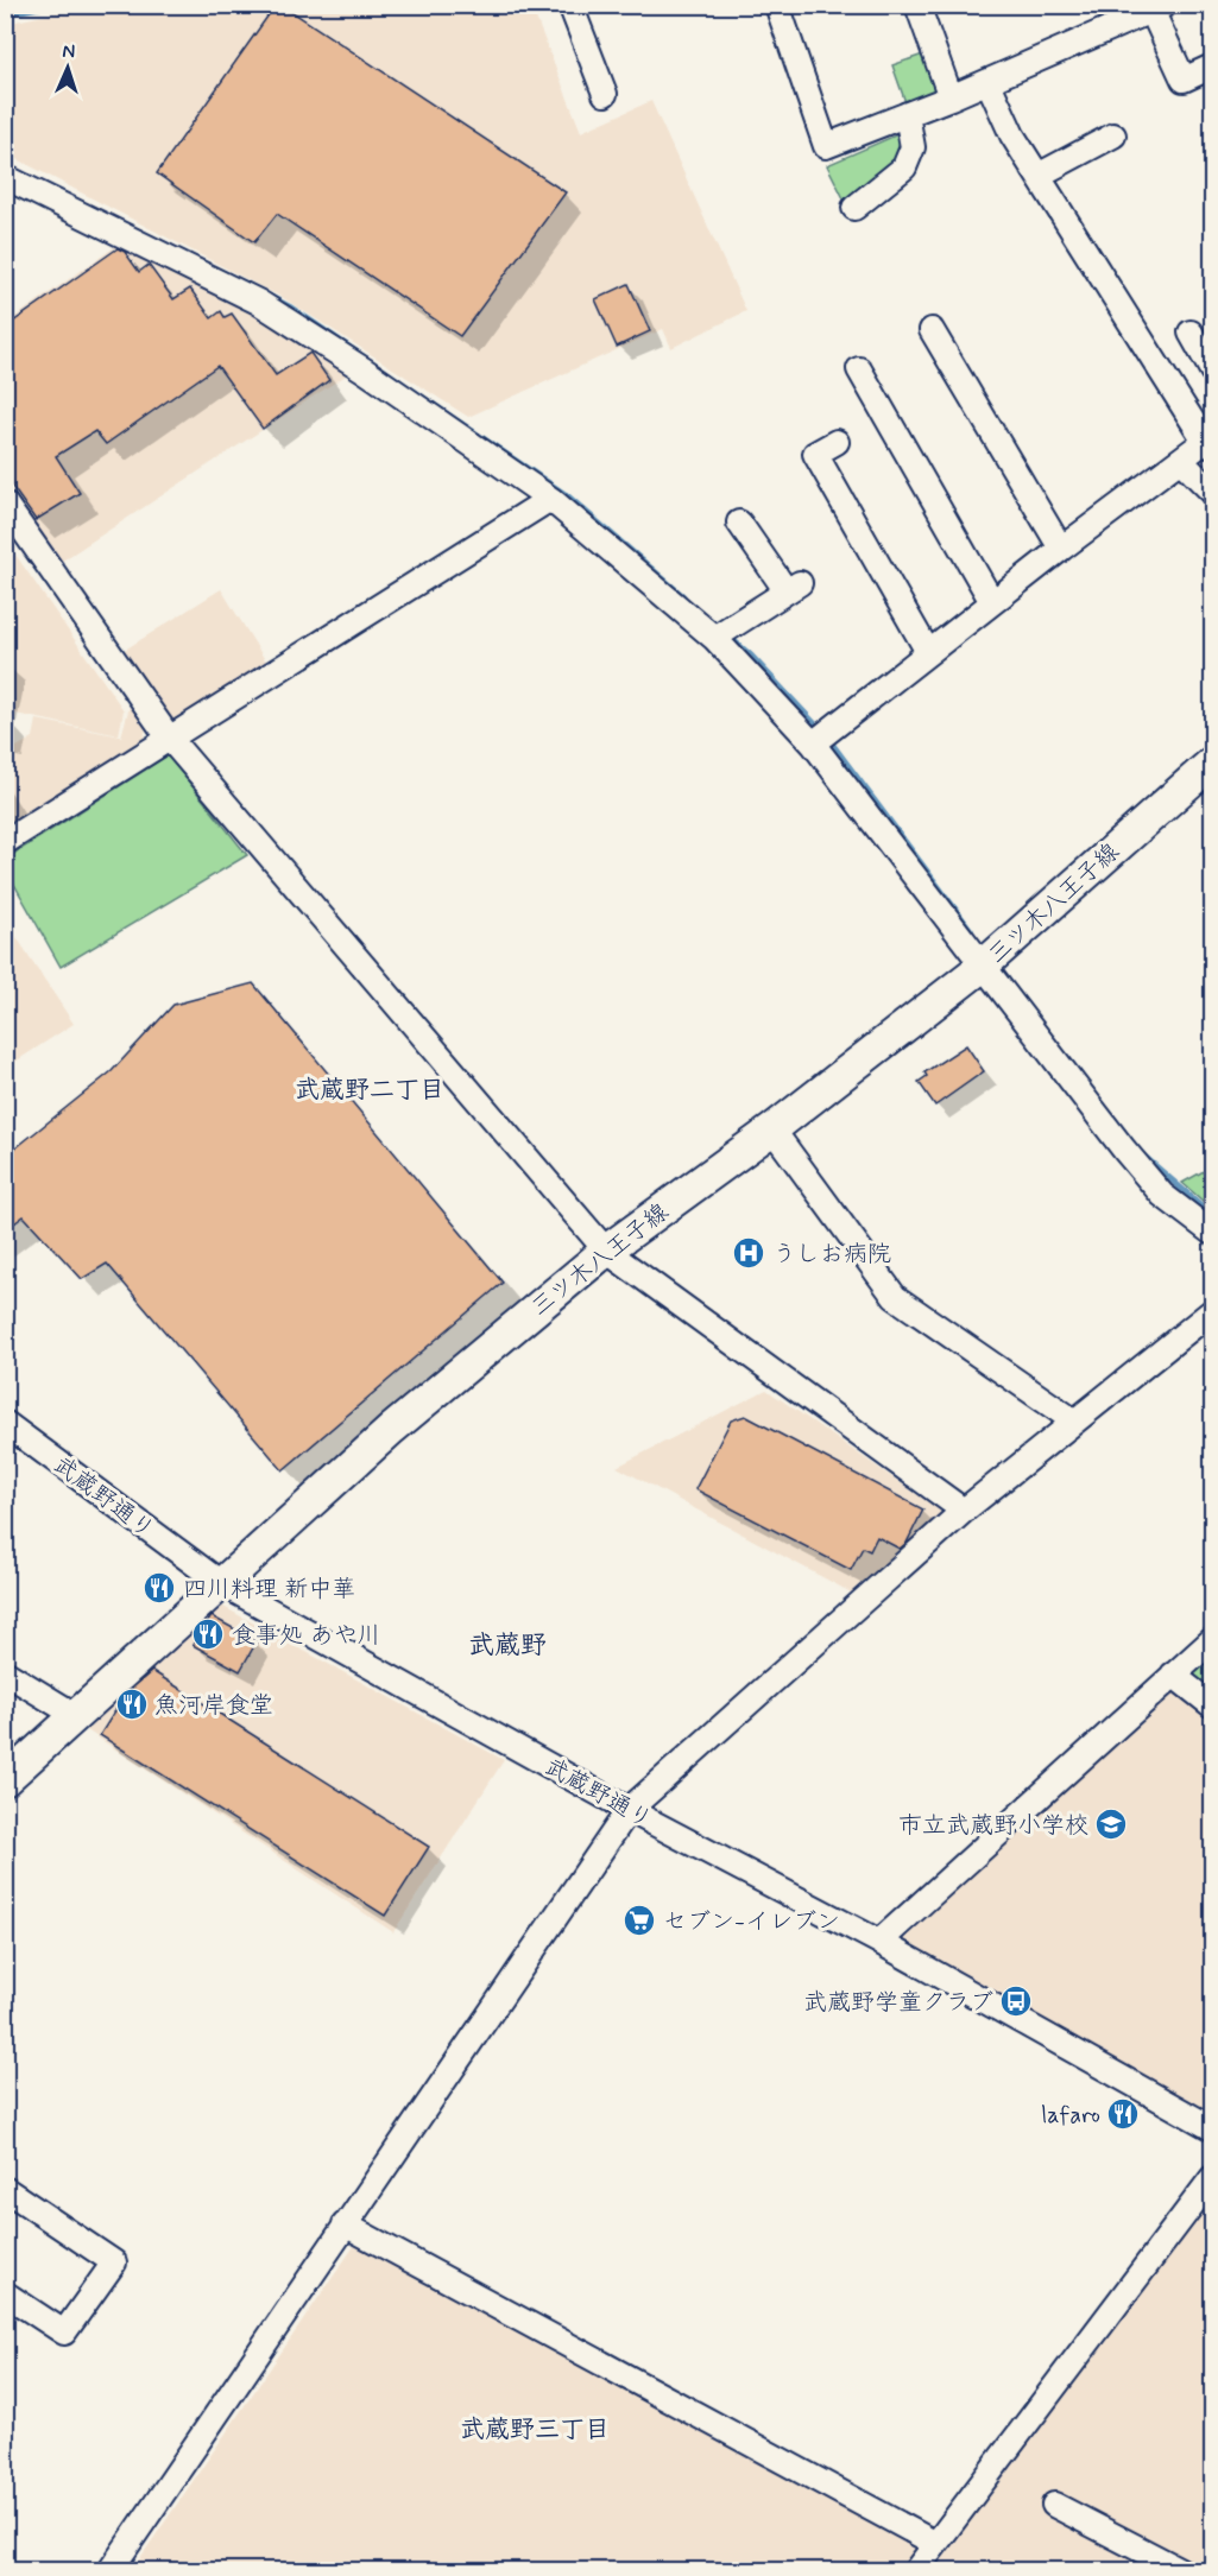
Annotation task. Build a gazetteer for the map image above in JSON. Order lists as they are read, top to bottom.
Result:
{
  "streets": {
    "main road": ["三ツ木八王子線"],
    "street": ["武蔵野通り"]
  },
  "crossings": [
    ["三ツ木八王子線", "武蔵野通り"]
  ],
  "districts": ["武蔵野二丁目", "武蔵野", "武蔵野三丁目"],
  "places": {
    "hospital": ["うしお病院"],
    "restaurant": [
      "四川料理 新中華",
      "食事処 あや川",
      "魚河岸食堂",
      "lafaro"
    ],
    "school or university": ["市立武蔵野小学校"],
    "supermarket": ["セブン-イレブン"],
    "bus stop": ["武蔵野学童クラブ"]
  },
  "north": "top"
}
